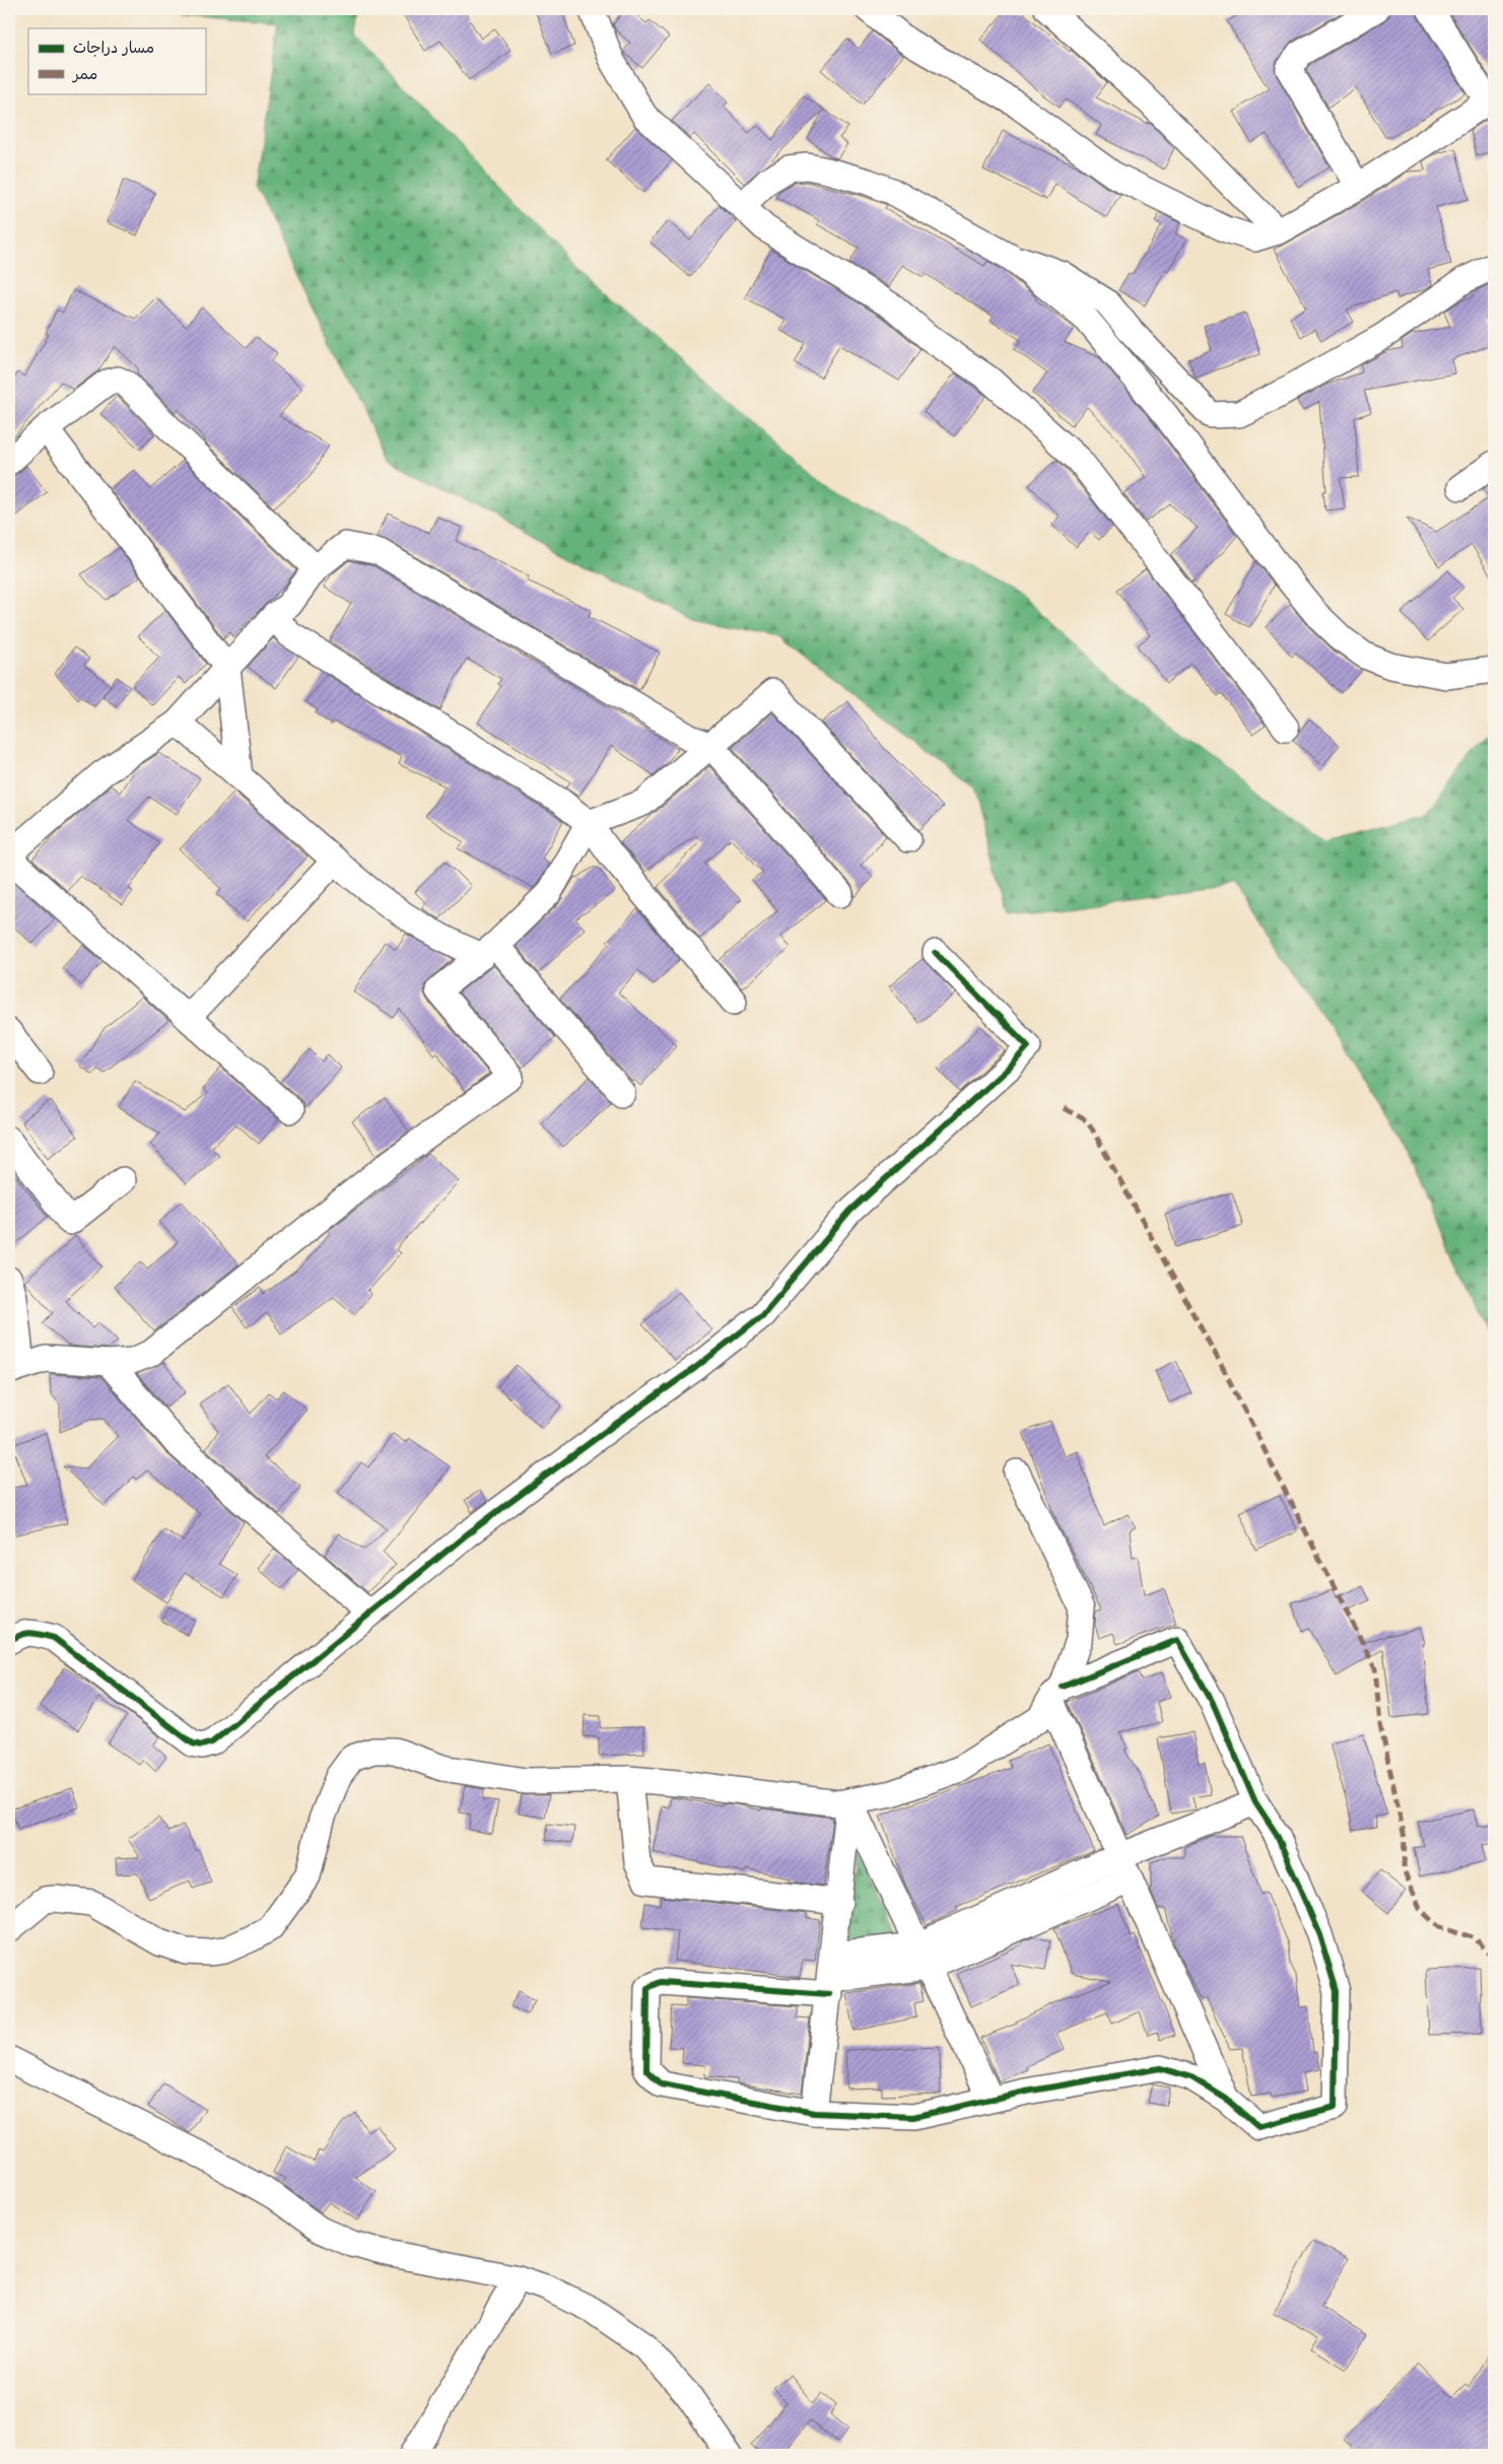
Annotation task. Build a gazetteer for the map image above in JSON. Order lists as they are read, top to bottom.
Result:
{
  "legend": ["مسار دراجات", "ممر"]
}
